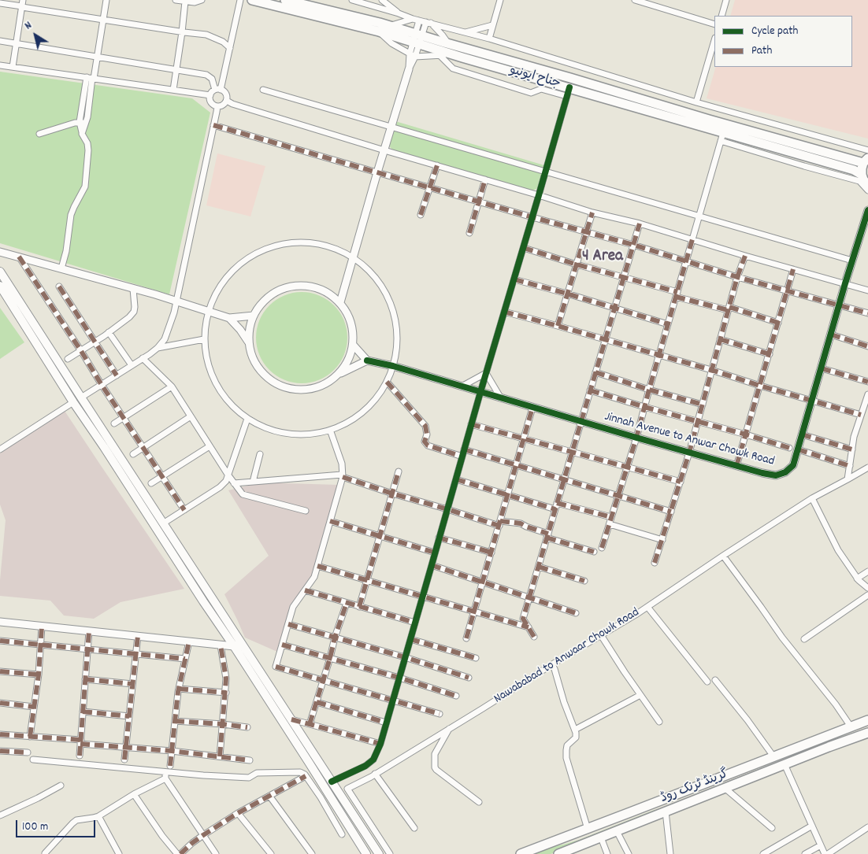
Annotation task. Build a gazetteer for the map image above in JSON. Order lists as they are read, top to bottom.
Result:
{
  "streets": {
    "main road": ["جناح ایونیو", "گرینڈ ٹرنک روڈ"],
    "street": ["Jinnah Avenue to Anwar Chowk Road", "Nawababad to Anwaar Chowk Road"]
  },
  "districts": ["4 Area"],
  "legend": ["Cycle path", "Path"],
  "scale_bar": "100 m",
  "north": "top left"
}
